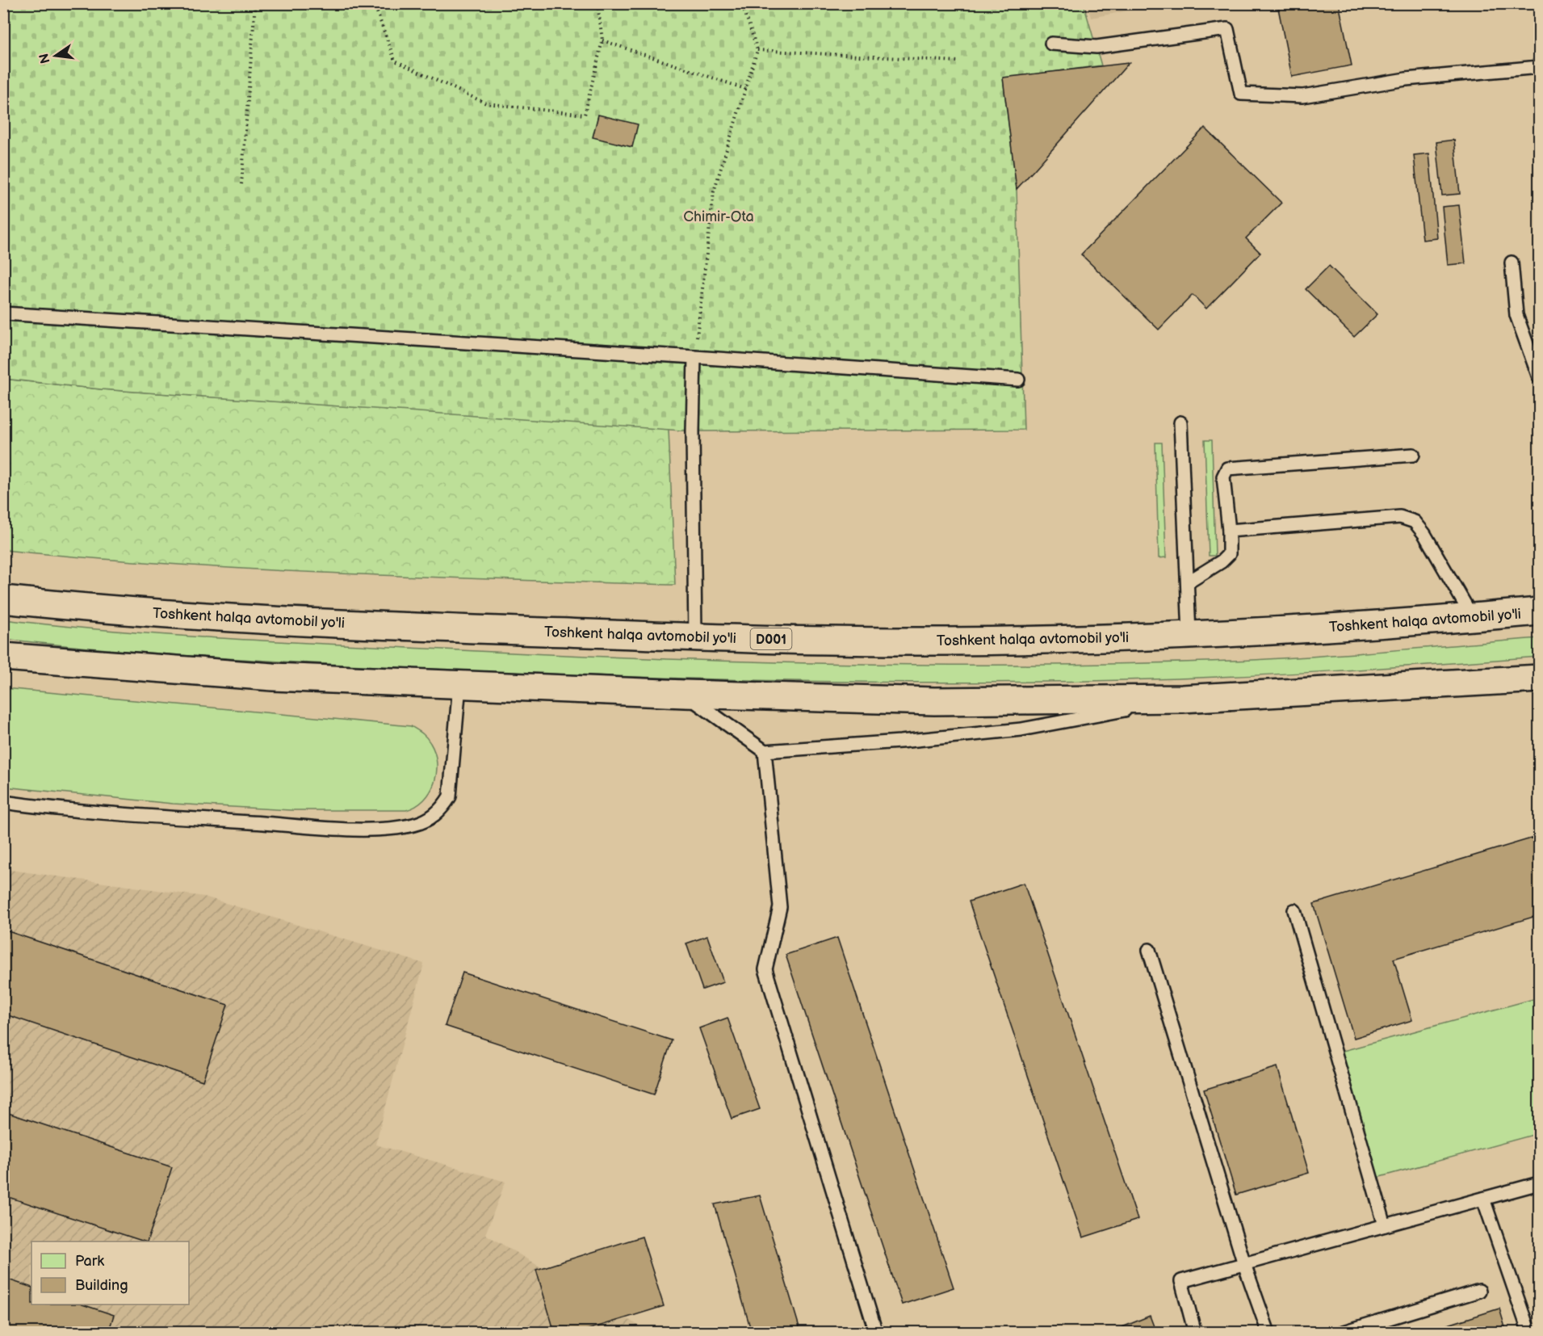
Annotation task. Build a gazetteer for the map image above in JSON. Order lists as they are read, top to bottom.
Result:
{
  "streets": {
    "highway": ["Toshkent halqa avtomobil yo'li", "D001"]
  },
  "parks": ["Chimir-Ota"],
  "legend": ["Park", "Building"],
  "north": "left"
}
